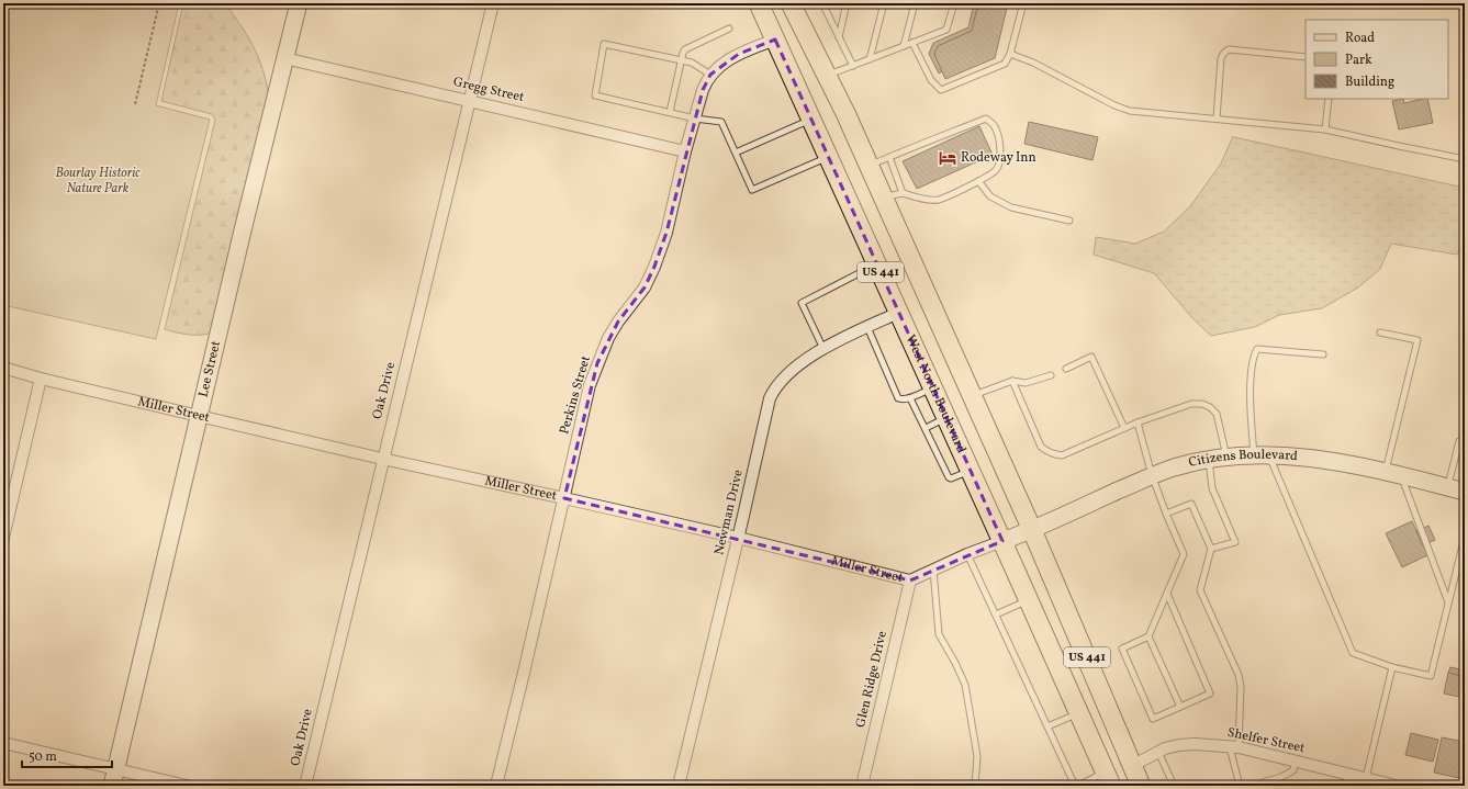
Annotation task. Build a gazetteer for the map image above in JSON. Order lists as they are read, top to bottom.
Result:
{
  "streets": {
    "main road": ["US 441", "West North Boulevard"],
    "street": [
      "Gregg Street",
      "Lee Street",
      "Oak Drive",
      "Perkins Street",
      "Miller Street",
      "Citizens Boulevard",
      "Newman Drive",
      "Glen Ridge Drive",
      "Shelfer Street"
    ]
  },
  "crossings": [
    ["Gregg Street", "Lee Street"],
    ["Gregg Street", "Oak Drive"],
    ["Gregg Street", "Perkins Street"],
    ["US 441", "Miller Street"],
    ["US 441", "Citizens Boulevard"],
    ["US 441", "Shelfer Street"],
    ["Lee Street", "Miller Street"],
    ["Oak Drive", "Miller Street"],
    ["West North Boulevard", "Perkins Street"],
    ["West North Boulevard", "Miller Street"],
    ["West North Boulevard", "Newman Drive"],
    ["Perkins Street", "Miller Street"],
    ["Miller Street", "Citizens Boulevard"],
    ["Miller Street", "Newman Drive"],
    ["Miller Street", "Glen Ridge Drive"]
  ],
  "parks": ["Bourlay Historic Nature Park"],
  "places": {
    "hotel": ["Rodeway Inn"]
  },
  "legend": ["Road", "Park", "Building"],
  "scale_bar": "50 m"
}
